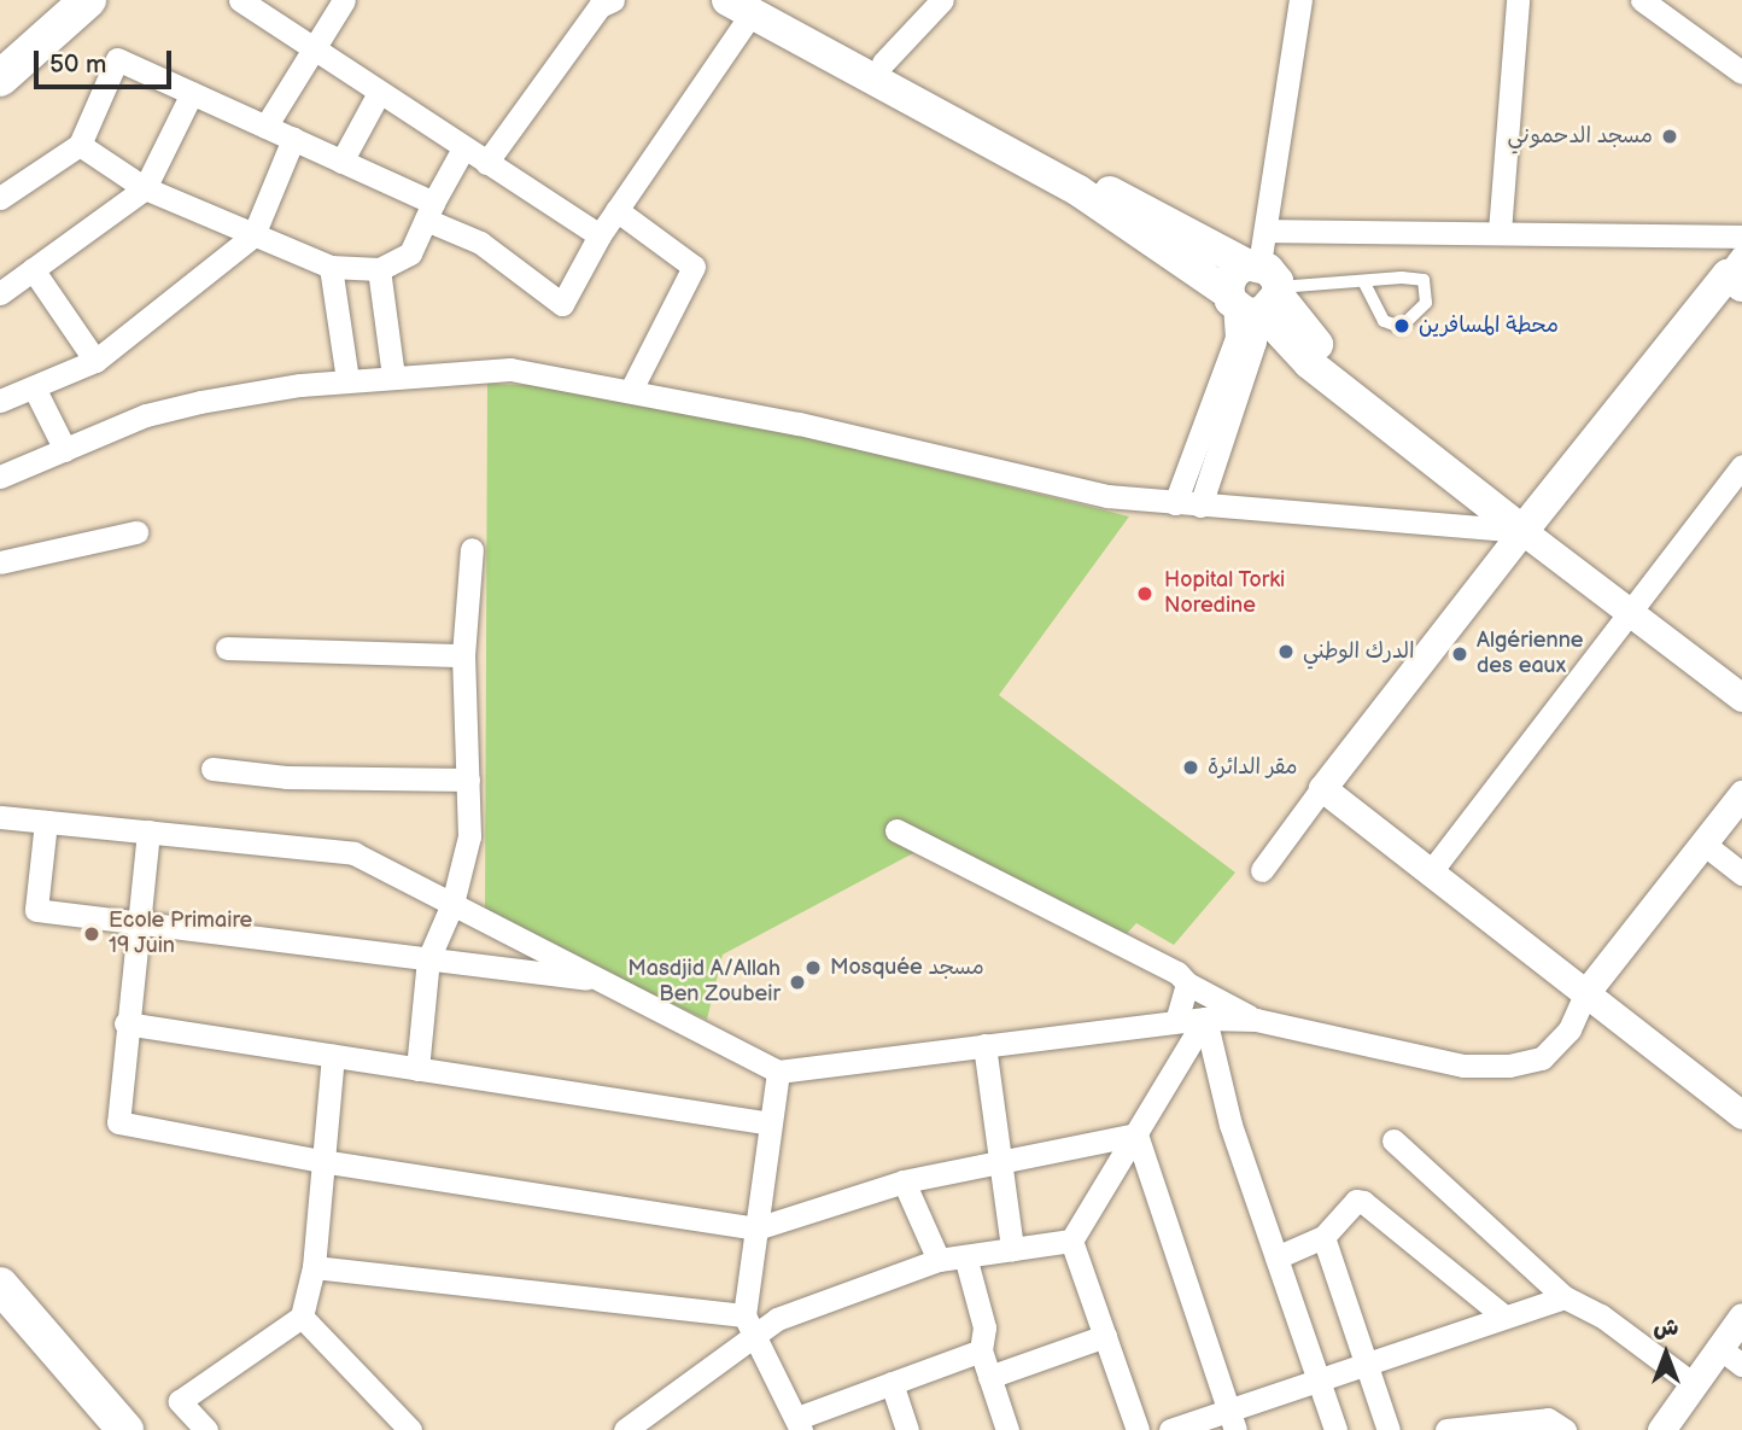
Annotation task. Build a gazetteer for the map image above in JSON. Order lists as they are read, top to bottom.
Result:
{
  "places": [
    "مسجد الدحموني",
    "محطة المسافرين",
    "Hopital Torki Noredine",
    "الدرك الوطني",
    "Algérienne des eaux",
    "مقر الدائرة",
    "Ecole Primaire 19 Juin",
    "Mosquée مسجد",
    "Masdjid A/Allah Ben Zoubeir"
  ],
  "scale_bar": "50 m",
  "north": "top"
}
